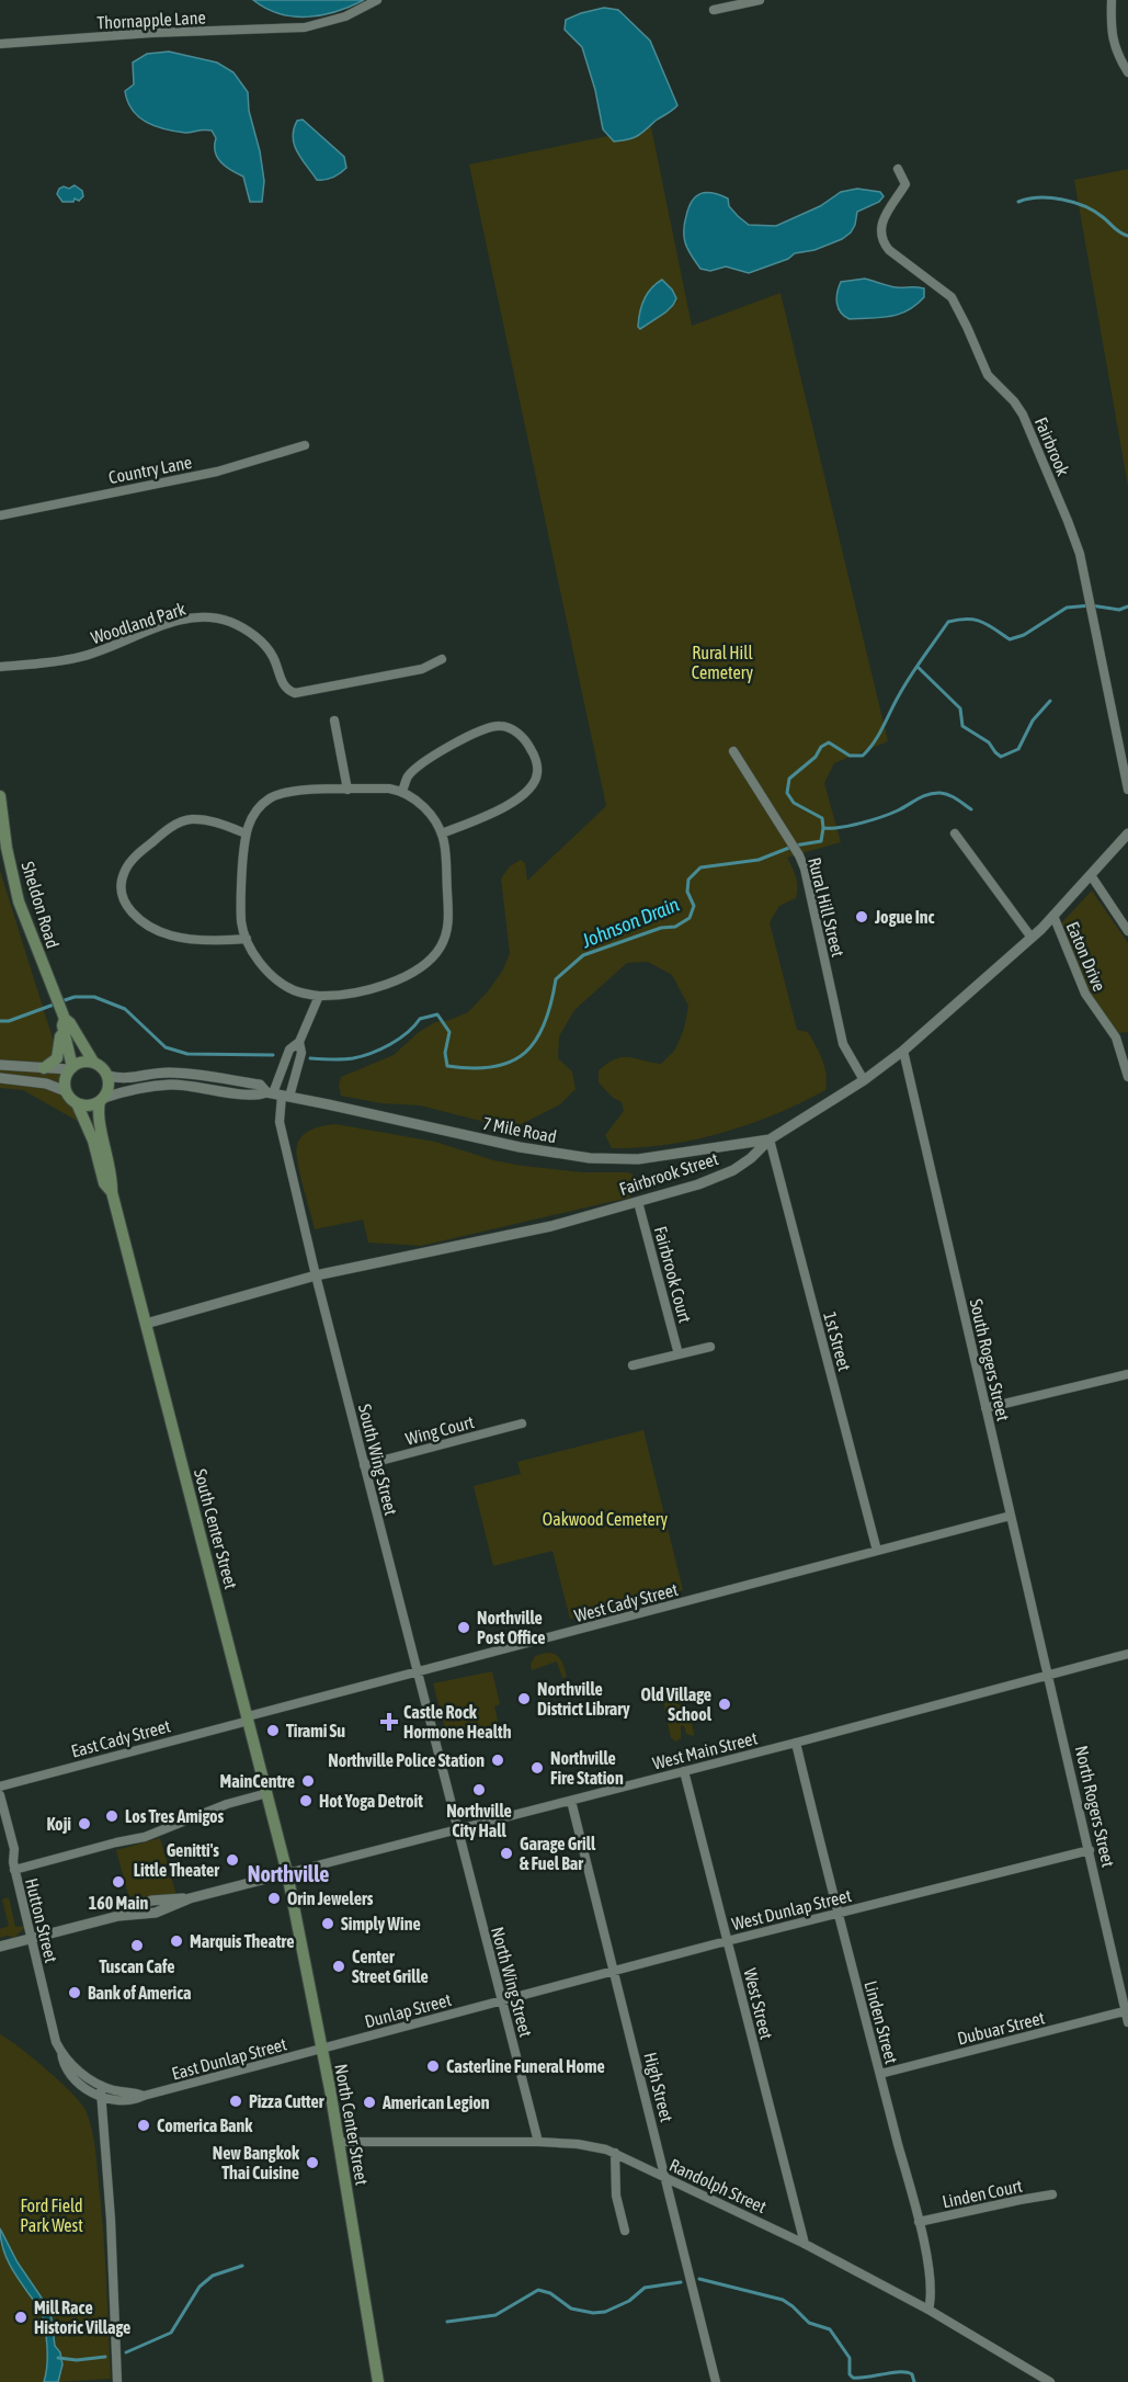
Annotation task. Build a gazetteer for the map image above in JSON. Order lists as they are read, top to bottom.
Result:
{
  "streets": {
    "main road": ["Sheldon Road", "South Center Street", "North Center Street"],
    "street": [
      "Thornapple Lane",
      "Fairbrook",
      "Country Lane",
      "Woodland Park",
      "Rural Hill Street",
      "Eaton Drive",
      "7 Mile Road",
      "Fairbrook Street",
      "Fairbrook Court",
      "1st Street",
      "South Rogers Street",
      "Wing Court",
      "South Wing Street",
      "West Cady Street",
      "East Cady Street",
      "West Main Street",
      "North Rogers Street",
      "West Dunlap Street",
      "Hutton Street",
      "North Wing Street",
      "West Street",
      "Dunlap Street",
      "Linden Street",
      "Dubuar Street",
      "East Dunlap Street",
      "High Street",
      "Randolph Street",
      "Linden Court"
    ]
  },
  "crossings": [
    ["Sheldon Road", "7 Mile Road"],
    ["Sheldon Road", "South Center Street"],
    ["Rural Hill Street", "Fairbrook Street"],
    ["Eaton Drive", "Fairbrook Street"],
    ["7 Mile Road", "Fairbrook Street"],
    ["7 Mile Road", "1st Street"],
    ["7 Mile Road", "South Wing Street"],
    ["7 Mile Road", "South Center Street"],
    ["Fairbrook Street", "Fairbrook Court"],
    ["Fairbrook Street", "1st Street"],
    ["Fairbrook Street", "South Rogers Street"],
    ["Fairbrook Street", "South Wing Street"],
    ["Fairbrook Street", "South Center Street"],
    ["1st Street", "West Cady Street"],
    ["South Rogers Street", "West Cady Street"],
    ["South Rogers Street", "West Main Street"],
    ["South Rogers Street", "North Rogers Street"],
    ["Wing Court", "South Wing Street"],
    ["South Wing Street", "West Cady Street"],
    ["South Wing Street", "West Main Street"],
    ["South Wing Street", "North Wing Street"],
    ["South Center Street", "West Cady Street"],
    ["South Center Street", "East Cady Street"],
    ["South Center Street", "West Main Street"],
    ["South Center Street", "North Center Street"],
    ["West Cady Street", "East Cady Street"],
    ["West Main Street", "North Rogers Street"],
    ["West Main Street", "North Wing Street"],
    ["West Main Street", "West Street"],
    ["West Main Street", "Linden Street"],
    ["West Main Street", "High Street"],
    ["West Main Street", "North Center Street"],
    ["North Rogers Street", "West Dunlap Street"],
    ["North Rogers Street", "Dubuar Street"],
    ["West Dunlap Street", "North Wing Street"],
    ["West Dunlap Street", "West Street"],
    ["West Dunlap Street", "Dunlap Street"],
    ["West Dunlap Street", "Linden Street"],
    ["West Dunlap Street", "High Street"],
    ["Hutton Street", "East Dunlap Street"],
    ["North Wing Street", "Dunlap Street"],
    ["North Wing Street", "Randolph Street"],
    ["West Street", "Randolph Street"],
    ["Dunlap Street", "East Dunlap Street"],
    ["Dunlap Street", "North Center Street"],
    ["Linden Street", "Dubuar Street"],
    ["Linden Street", "Randolph Street"],
    ["Linden Street", "Linden Court"],
    ["East Dunlap Street", "North Center Street"],
    ["High Street", "Randolph Street"],
    ["North Center Street", "Randolph Street"]
  ],
  "districts": ["Northville"],
  "water": ["Johnson Drain"],
  "parks": ["Rural Hill Cemetery", "Oakwood Cemetery", "Ford Field Park West"],
  "places": {
    "other": [
      "Jogue Inc",
      "Northville Post Office",
      "Northville District Library",
      "Old Village School",
      "Tirami Su",
      "Northville Police Station",
      "Northville Fire Station",
      "MainCentre",
      "Northville City Hall",
      "Hot Yoga Detroit",
      "Los Tres Amigos",
      "Koji",
      "Garage Grill & Fuel Bar",
      "Genitti's Little Theater",
      "160 Main",
      "Orin Jewelers",
      "Simply Wine",
      "Marquis Theatre",
      "Tuscan Cafe",
      "Center Street Grille",
      "Bank of America",
      "Casterline Funeral Home",
      "Pizza Cutter",
      "American Legion",
      "Comerica Bank",
      "New Bangkok Thai Cuisine",
      "Mill Race Historic Village"
    ],
    "health": ["Castle Rock Hormone Health"]
  }
}
